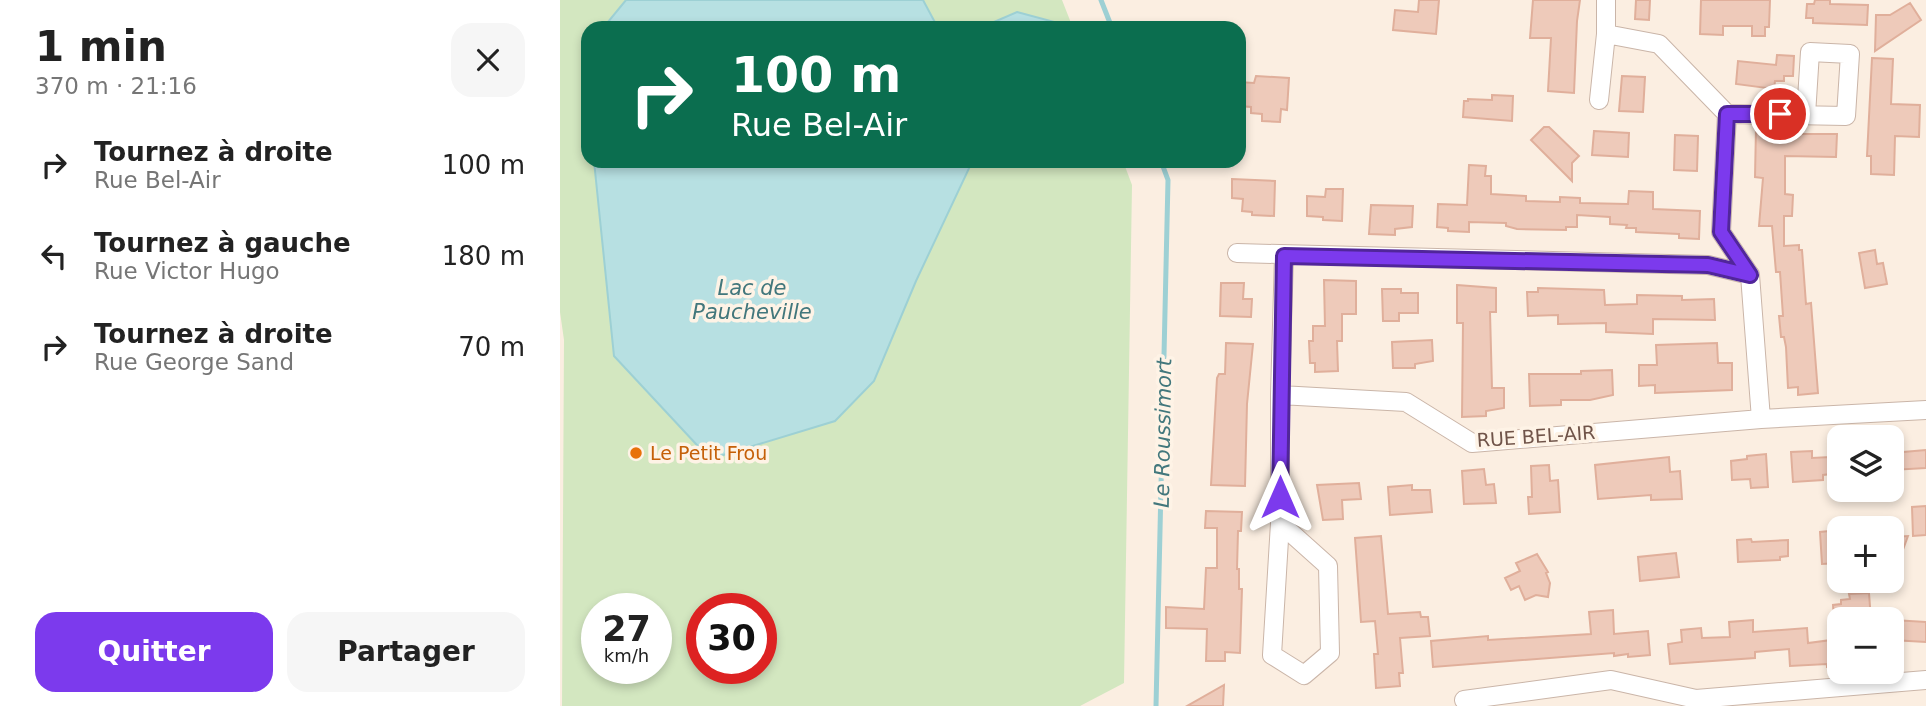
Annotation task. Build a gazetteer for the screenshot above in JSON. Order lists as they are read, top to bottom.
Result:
{
  "streets": {
    "street": ["RUE BEL-AIR"]
  },
  "water": ["Lac de Paucheville", "Le Roussimort"],
  "places": ["Le Petit Frou"],
  "page": {
    "heading": ["1 min", "370 m · 21:16"],
    "turn": ["100 m", "Rue Bel-Air"],
    "list": [
      {
        "name": "Tournez à droite",
        "note": "Rue Bel-Air",
        "value": "100 m"
      },
      {
        "name": "Tournez à gauche",
        "note": "Rue Victor Hugo",
        "value": "180 m"
      },
      {
        "name": "Tournez à droite",
        "note": "Rue George Sand",
        "value": "70 m"
      }
    ],
    "map_buttons": ["+", "−"],
    "speed": "27 km/h",
    "limit": "30",
    "buttons": ["Quitter", "Partager"]
  }
}
